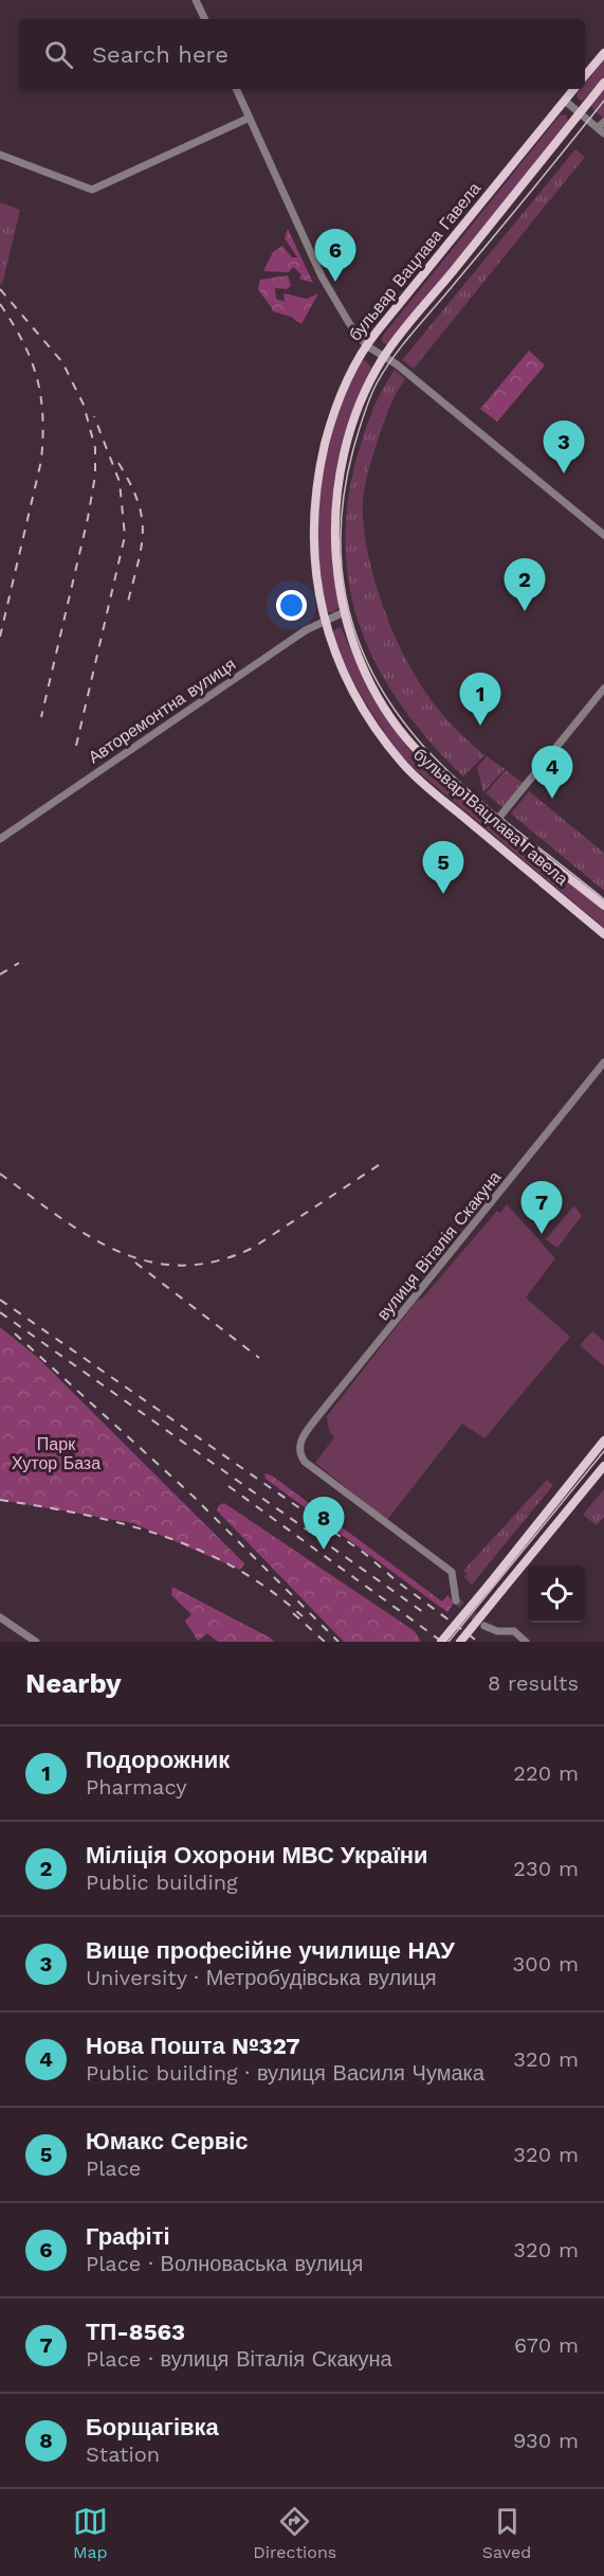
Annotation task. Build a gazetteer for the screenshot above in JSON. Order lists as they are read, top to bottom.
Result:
{
  "streets": {
    "main road": ["бульвар Вацлава Гавела"],
    "street": ["Авторемонтна вулиця", "вулиця Віталія Скакуна"]
  },
  "crossings": [
    ["бульвар Вацлава Гавела", "Авторемонтна вулиця"]
  ],
  "parks": ["Парк Хутор База"],
  "page": {
    "search": "Search here",
    "pins": [
      "6",
      "3",
      "2",
      "1",
      "4",
      "5",
      "7",
      "8"
    ],
    "heading": ["Nearby", "8 results"],
    "list": [
      {
        "mark": "1",
        "name": "Подорожник",
        "note": "Pharmacy",
        "value": "220 m"
      },
      {
        "mark": "2",
        "name": "Міліція Охорони МВС України",
        "note": "Public building",
        "value": "230 m"
      },
      {
        "mark": "3",
        "name": "Вище професійне училище НАУ",
        "note": "University · Метробудівська вулиця",
        "value": "300 m"
      },
      {
        "mark": "4",
        "name": "Нова Пошта №327",
        "note": "Public building · вулиця Василя Чумака",
        "value": "320 m"
      },
      {
        "mark": "5",
        "name": "Юмакс Сервіс",
        "note": "Place",
        "value": "320 m"
      },
      {
        "mark": "6",
        "name": "Графіті",
        "note": "Place · Волноваська вулиця",
        "value": "320 m"
      },
      {
        "mark": "7",
        "name": "ТП-8563",
        "note": "Place · вулиця Віталія Скакуна",
        "value": "670 m"
      },
      {
        "mark": "8",
        "name": "Борщагівка",
        "note": "Station",
        "value": "930 m"
      }
    ],
    "nav": ["Map", "Directions", "Saved"]
  }
}
